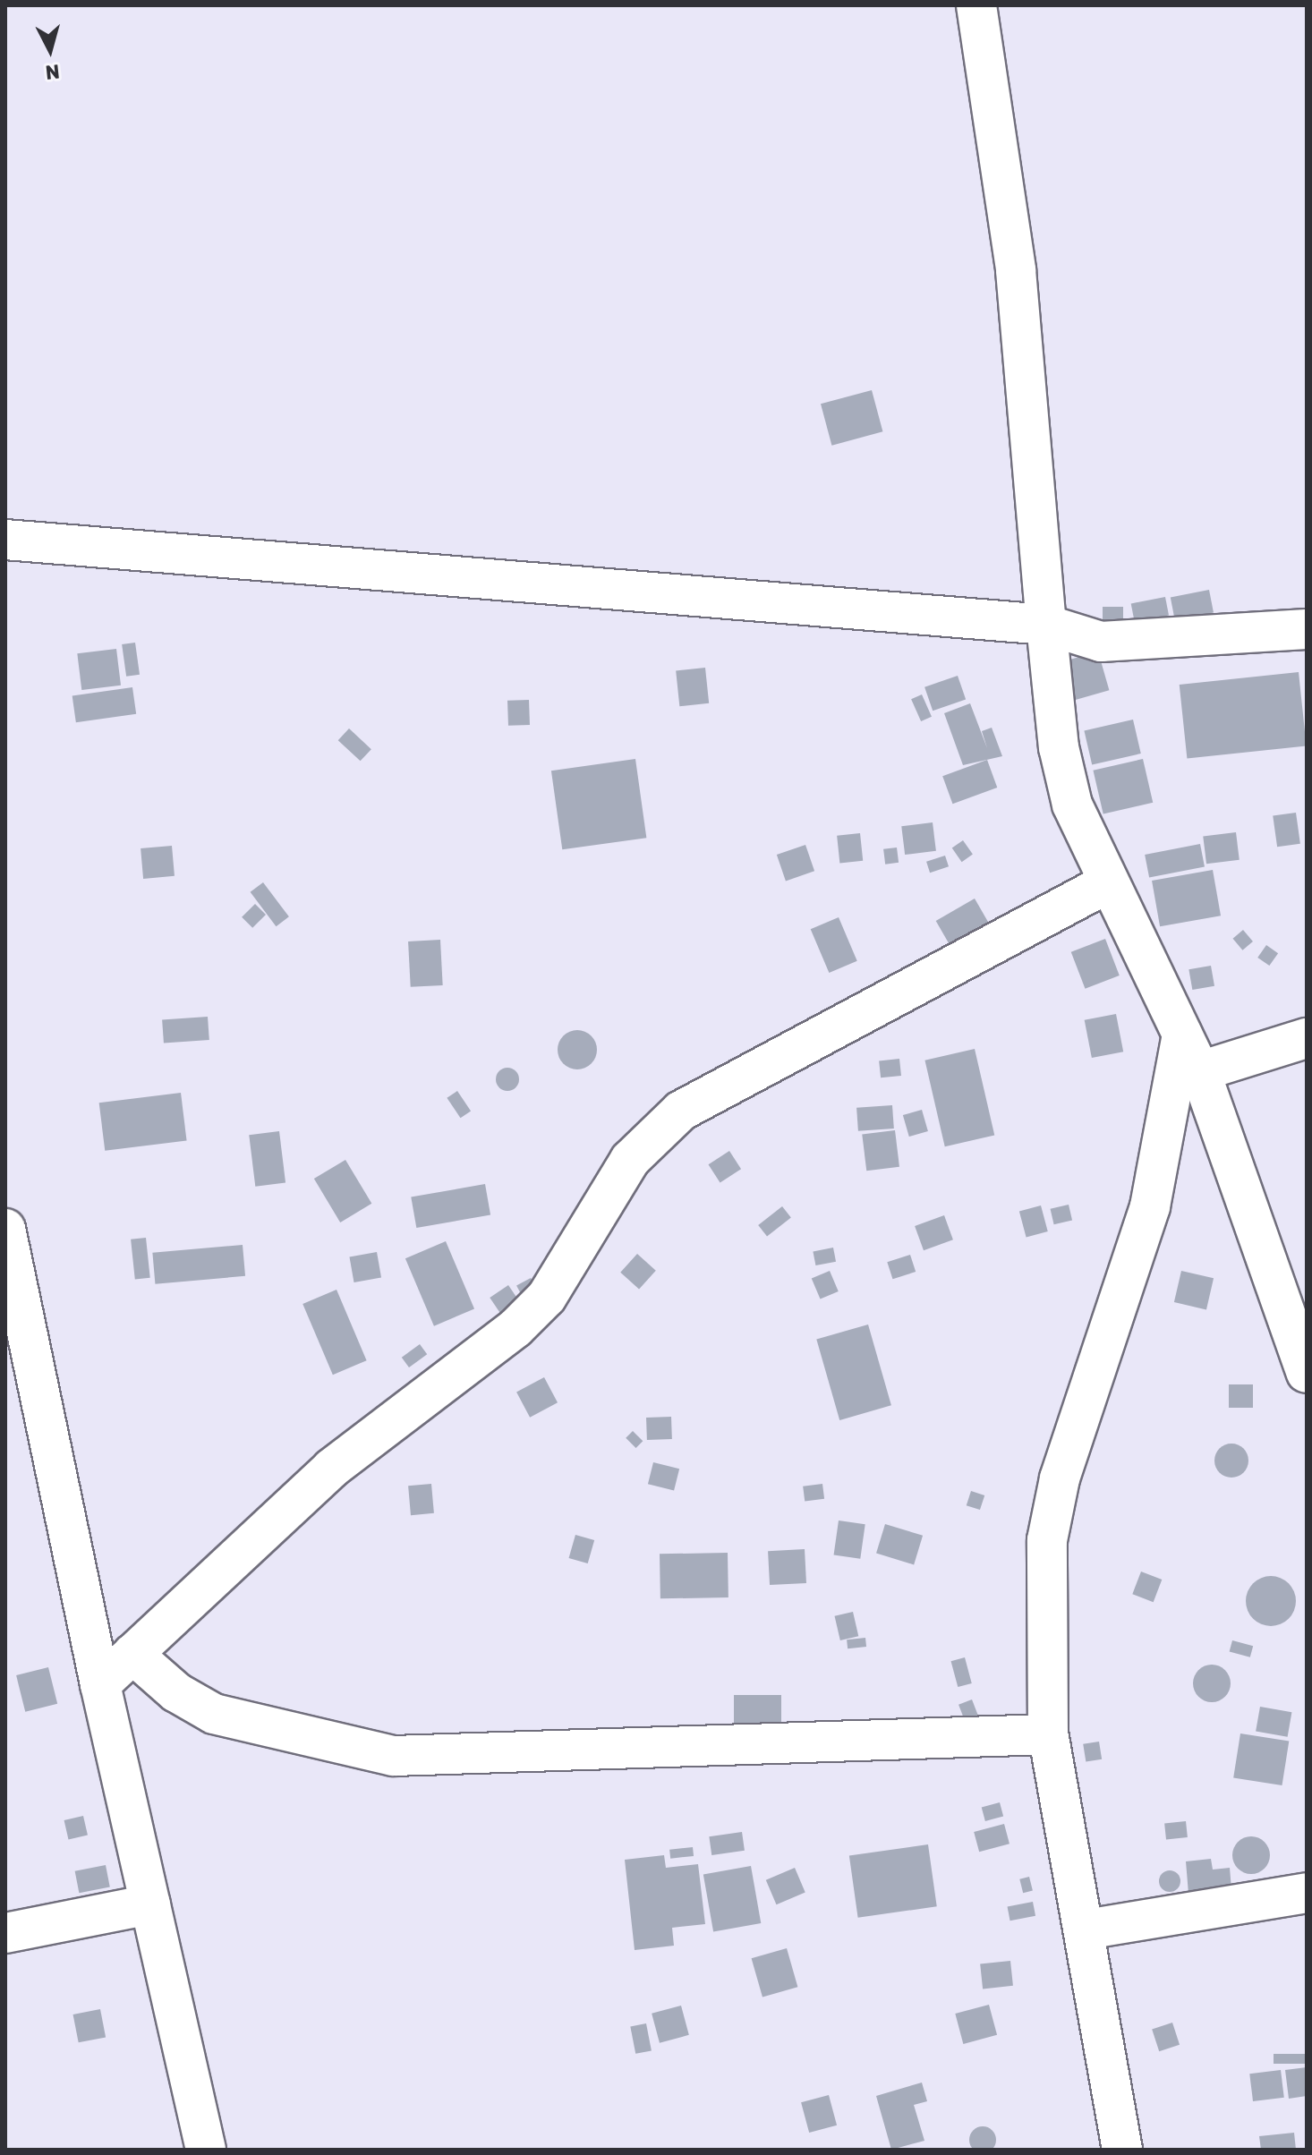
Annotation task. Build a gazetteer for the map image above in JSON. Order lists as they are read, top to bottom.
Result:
{
  "north": "bottom"
}
